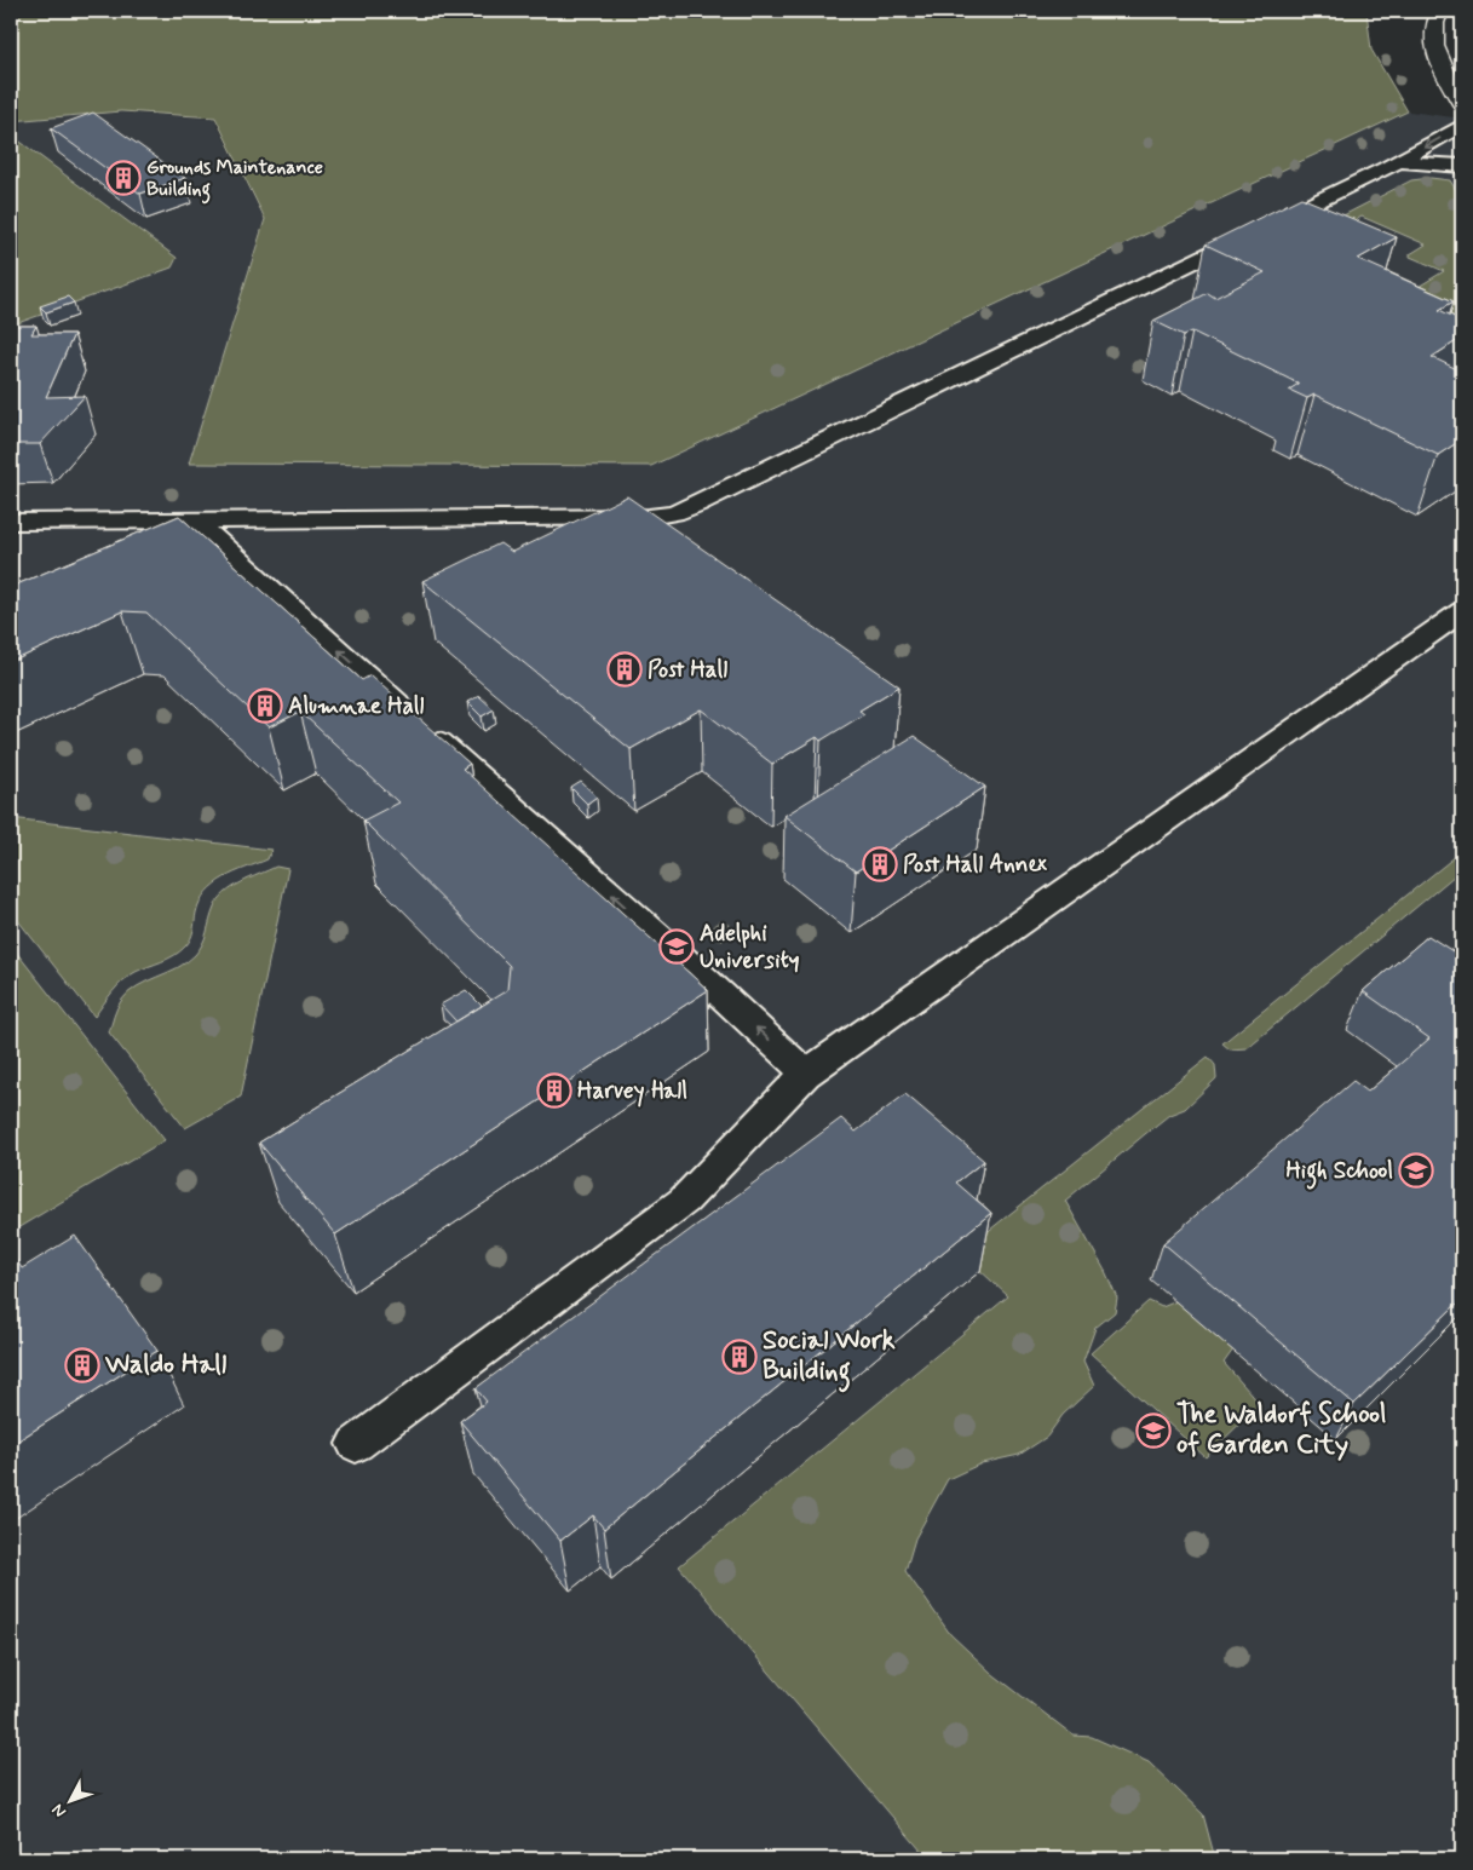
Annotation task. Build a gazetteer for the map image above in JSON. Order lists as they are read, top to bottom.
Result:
{
  "places": {
    "building": [
      "Grounds Maintenance Building",
      "Post Hall",
      "Alumnae Hall",
      "Post Hall Annex",
      "Harvey Hall",
      "Social Work Building",
      "Waldo Hall"
    ],
    "school or university": ["Adelphi University", "High School", "The Waldorf School of Garden City"]
  },
  "north": "bottom left"
}
